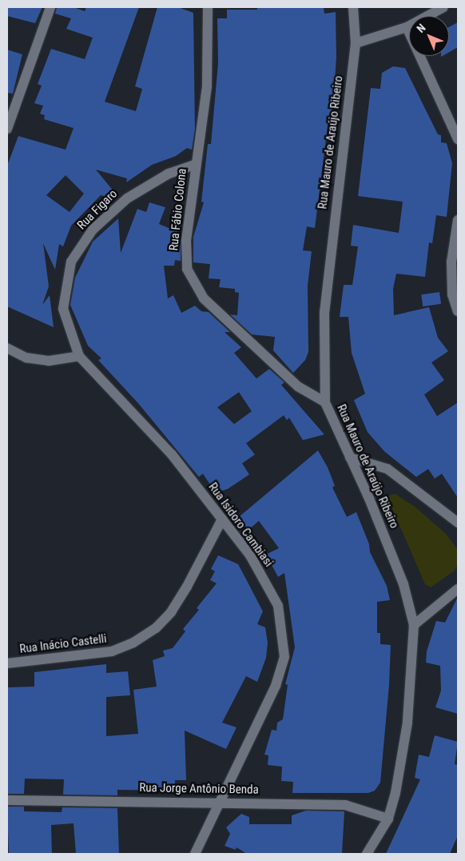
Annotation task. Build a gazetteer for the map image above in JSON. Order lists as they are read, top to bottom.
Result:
{
  "streets": {
    "street": [
      "Rua Mauro de Araújo Ribeiro",
      "Rua Figaro",
      "Rua Fábio Colona",
      "Rua Isidoro Cambiasi",
      "Rua Inácio Castelli",
      "Rua Jorge Antônio Benda"
    ]
  },
  "crossings": [
    ["Rua Mauro de Araújo Ribeiro", "Rua Fábio Colona"],
    ["Rua Mauro de Araújo Ribeiro", "Rua Jorge Antônio Benda"],
    ["Rua Figaro", "Rua Fábio Colona"],
    ["Rua Figaro", "Rua Isidoro Cambiasi"],
    ["Rua Isidoro Cambiasi", "Rua Inácio Castelli"],
    ["Rua Isidoro Cambiasi", "Rua Jorge Antônio Benda"]
  ],
  "north": "top left"
}
